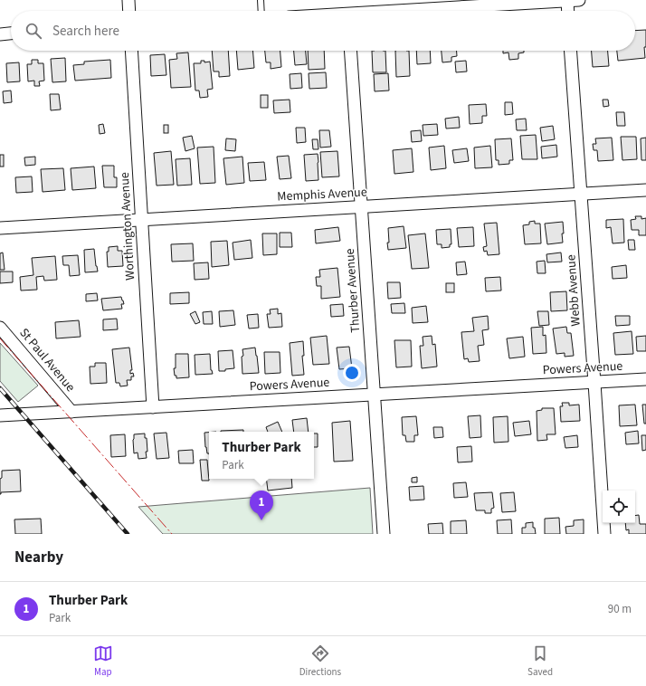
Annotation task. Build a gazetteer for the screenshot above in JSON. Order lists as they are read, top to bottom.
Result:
{
  "streets": {
    "street": [
      "Memphis Avenue",
      "Worthington Avenue",
      "Thurber Avenue",
      "Webb Avenue",
      "St Paul Avenue",
      "Powers Avenue"
    ]
  },
  "crossings": [
    ["Memphis Avenue", "Worthington Avenue"],
    ["Memphis Avenue", "Thurber Avenue"],
    ["Memphis Avenue", "Webb Avenue"],
    ["Worthington Avenue", "Powers Avenue"],
    ["Thurber Avenue", "Powers Avenue"],
    ["Webb Avenue", "Powers Avenue"],
    ["St Paul Avenue", "Powers Avenue"]
  ],
  "page": {
    "search": "Search here",
    "popup": ["Thurber Park", "Park"],
    "pins": "1",
    "heading": "Nearby",
    "list": [
      {
        "mark": "1",
        "name": "Thurber Park",
        "note": "Park",
        "value": "90 m"
      }
    ],
    "nav": ["Map", "Directions", "Saved"]
  }
}
